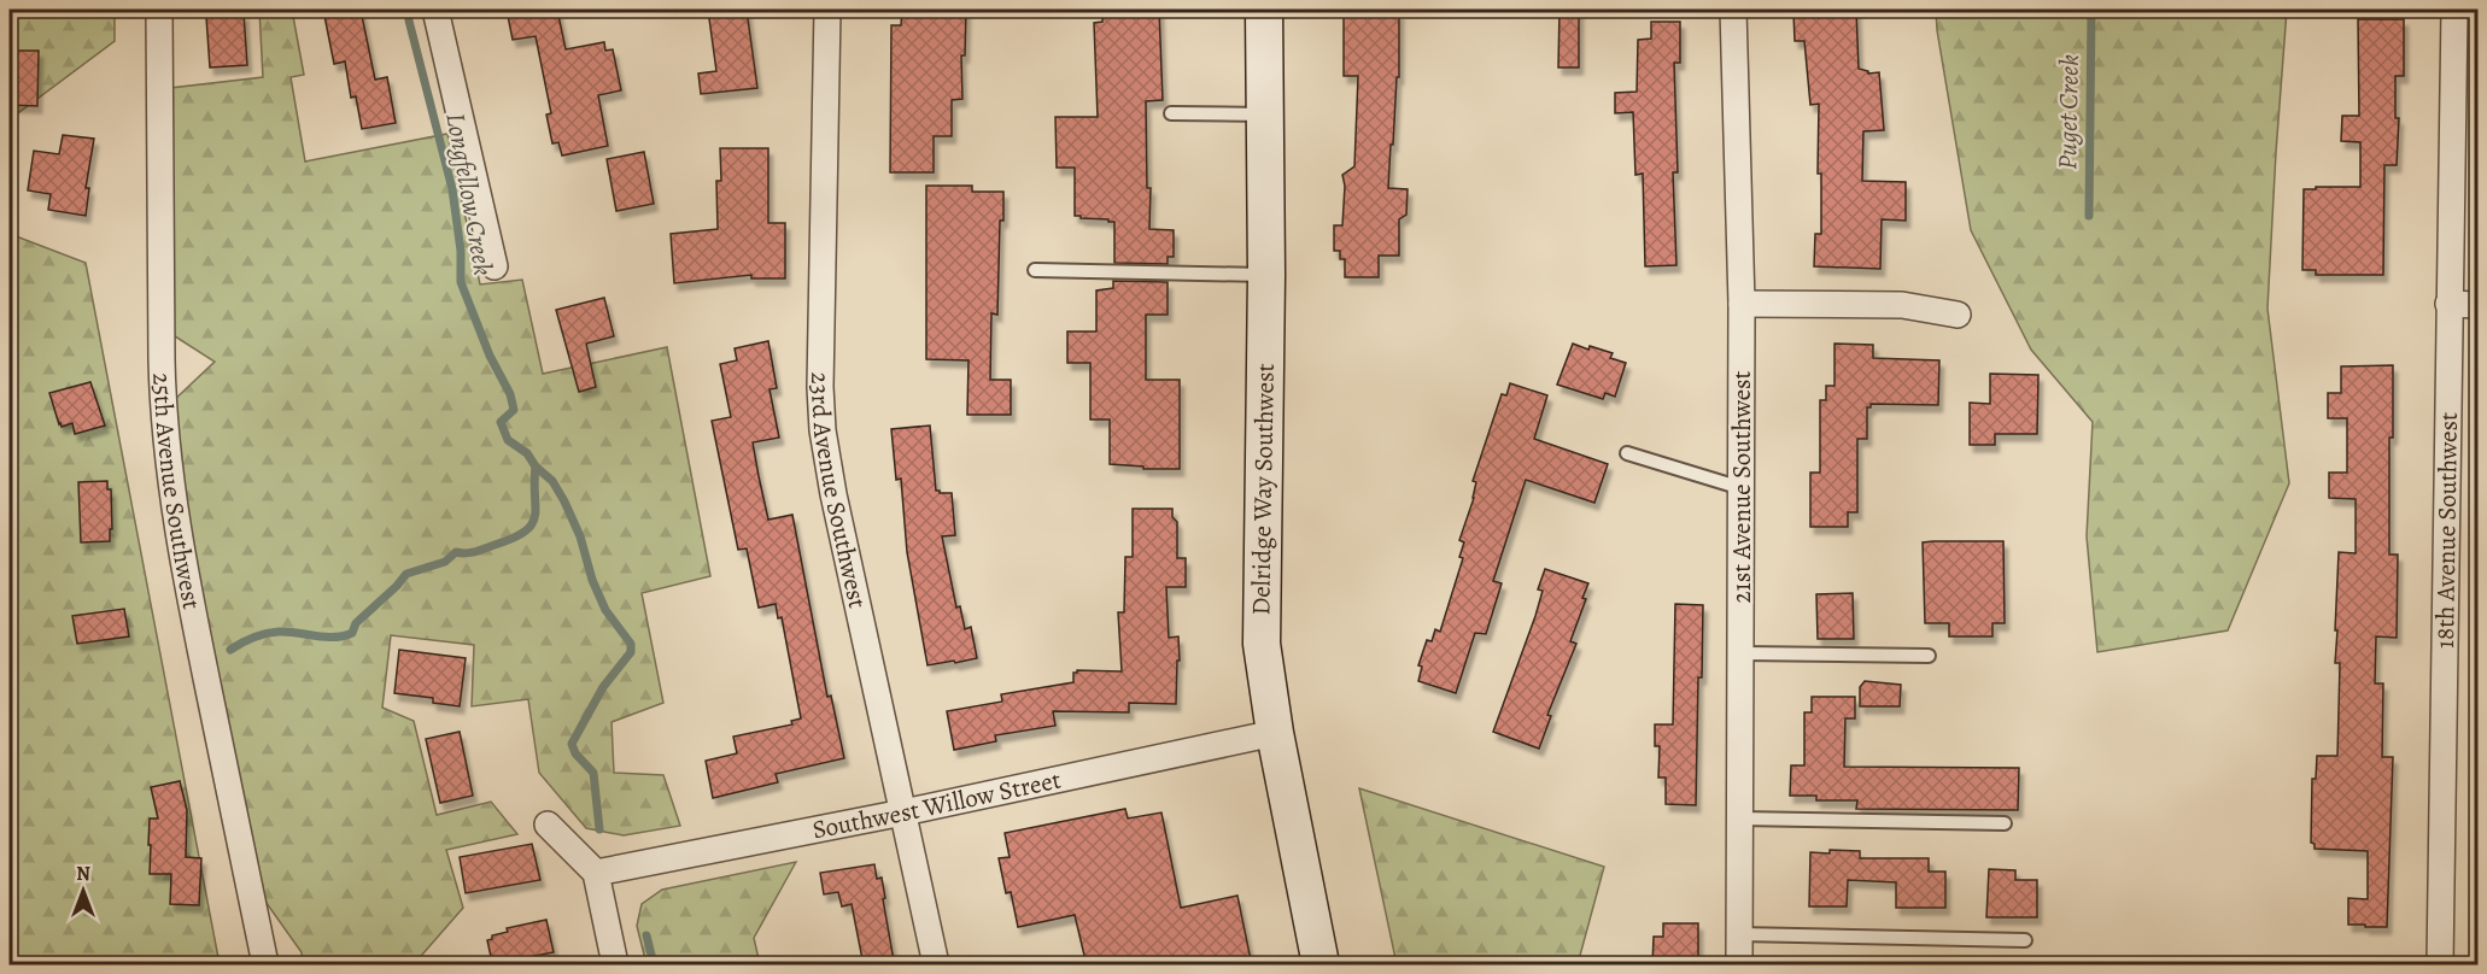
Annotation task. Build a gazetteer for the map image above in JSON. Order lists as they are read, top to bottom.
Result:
{
  "streets": {
    "main road": ["Delridge Way Southwest"],
    "street": [
      "21st Avenue Southwest",
      "25th Avenue Southwest",
      "23rd Avenue Southwest",
      "18th Avenue Southwest",
      "Southwest Willow Street"
    ]
  },
  "crossings": [
    ["Delridge Way Southwest", "Southwest Willow Street"],
    ["23rd Avenue Southwest", "Southwest Willow Street"]
  ],
  "water": ["Puget Creek", "Longfellow Creek"],
  "north": "top"
}
